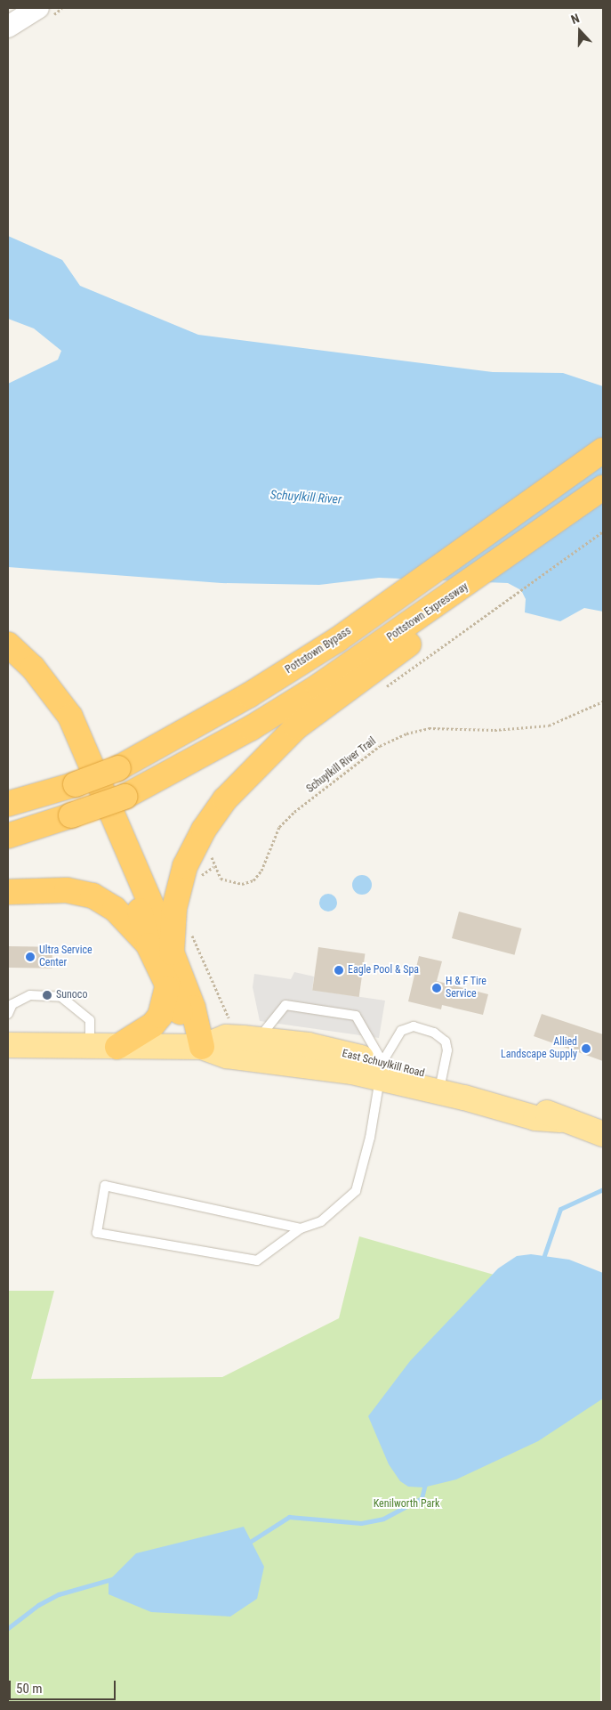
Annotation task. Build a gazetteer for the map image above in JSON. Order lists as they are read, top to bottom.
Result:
{
  "streets": {
    "highway": ["Pottstown Expressway", "Pottstown Bypass"],
    "main road": ["East Schuylkill Road"],
    "path": ["Schuylkill River Trail"]
  },
  "water": ["Schuylkill River"],
  "parks": ["Kenilworth Park"],
  "places": [
    "Ultra Service Center",
    "Eagle Pool & Spa",
    "H & F Tire Service",
    "Sunoco",
    "Allied Landscape Supply"
  ],
  "scale_bar": "50 m",
  "north": "top"
}
